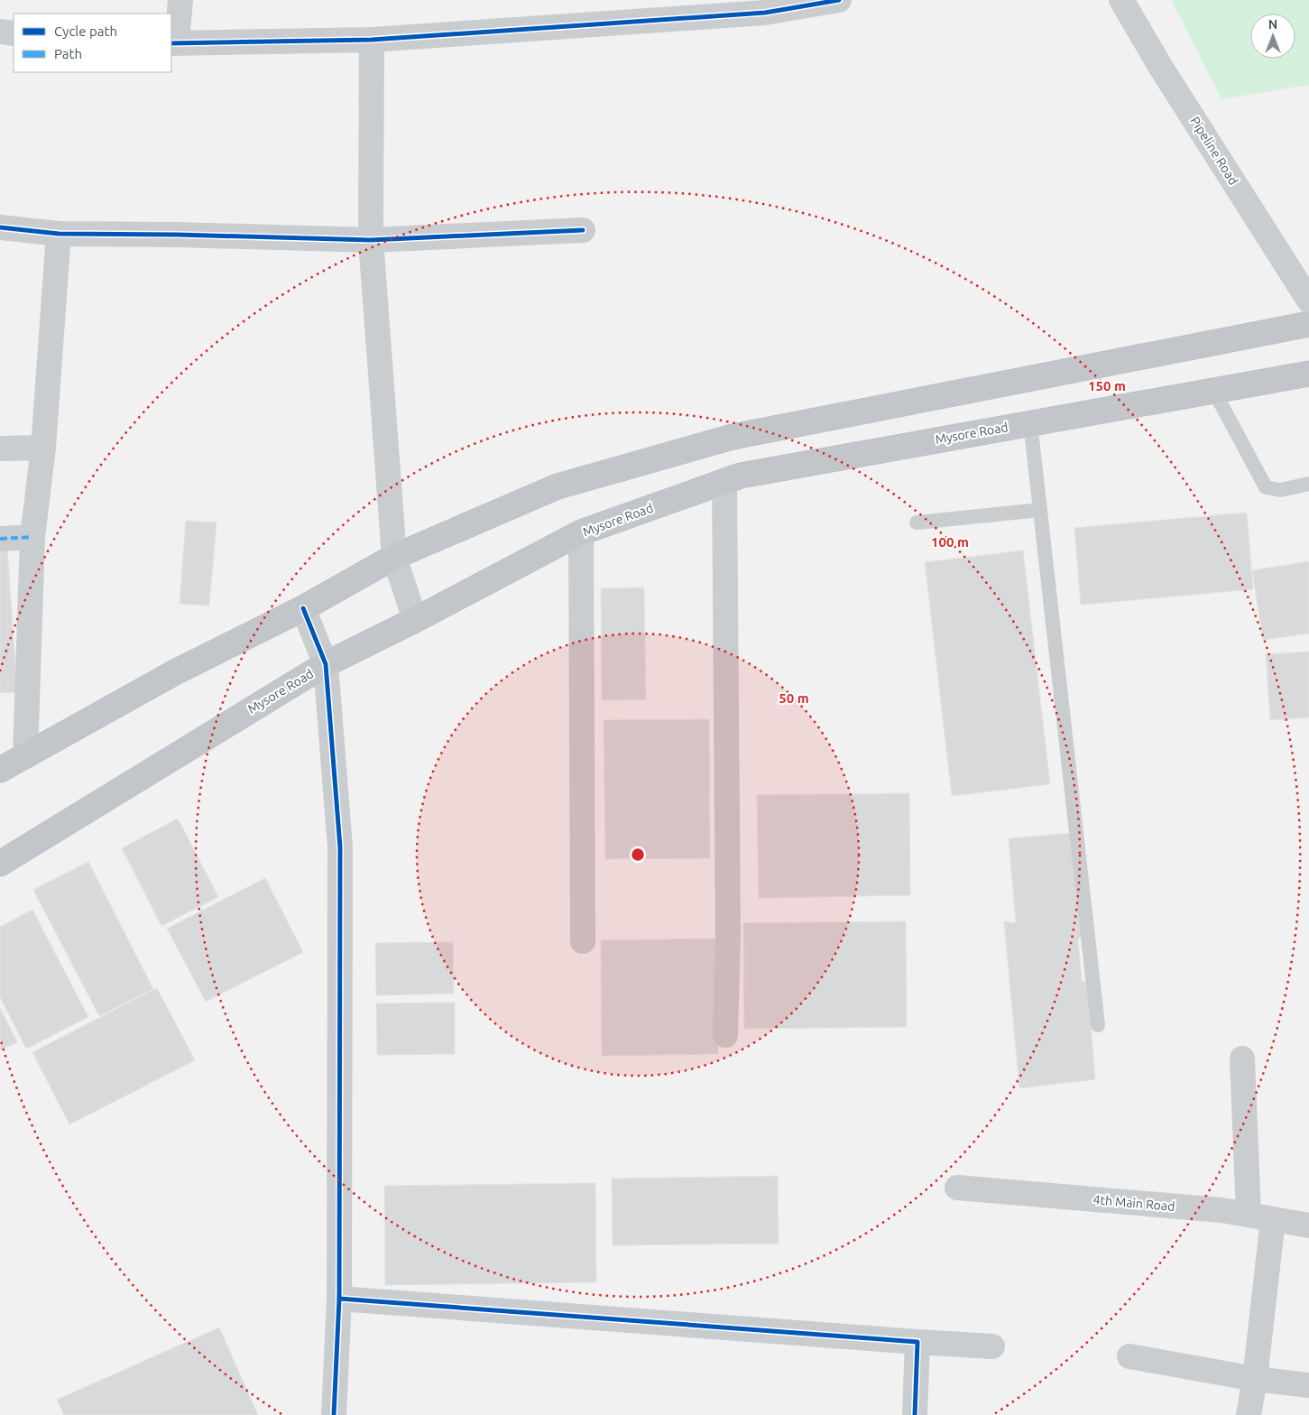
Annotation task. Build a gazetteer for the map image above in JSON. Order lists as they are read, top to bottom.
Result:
{
  "streets": {
    "highway": ["Mysore Road"],
    "street": ["Pipeline Road", "4th Main Road"]
  },
  "legend": ["Cycle path", "Path"],
  "north": "top",
  "rings": ["150 m", "100 m", "50 m"]
}
